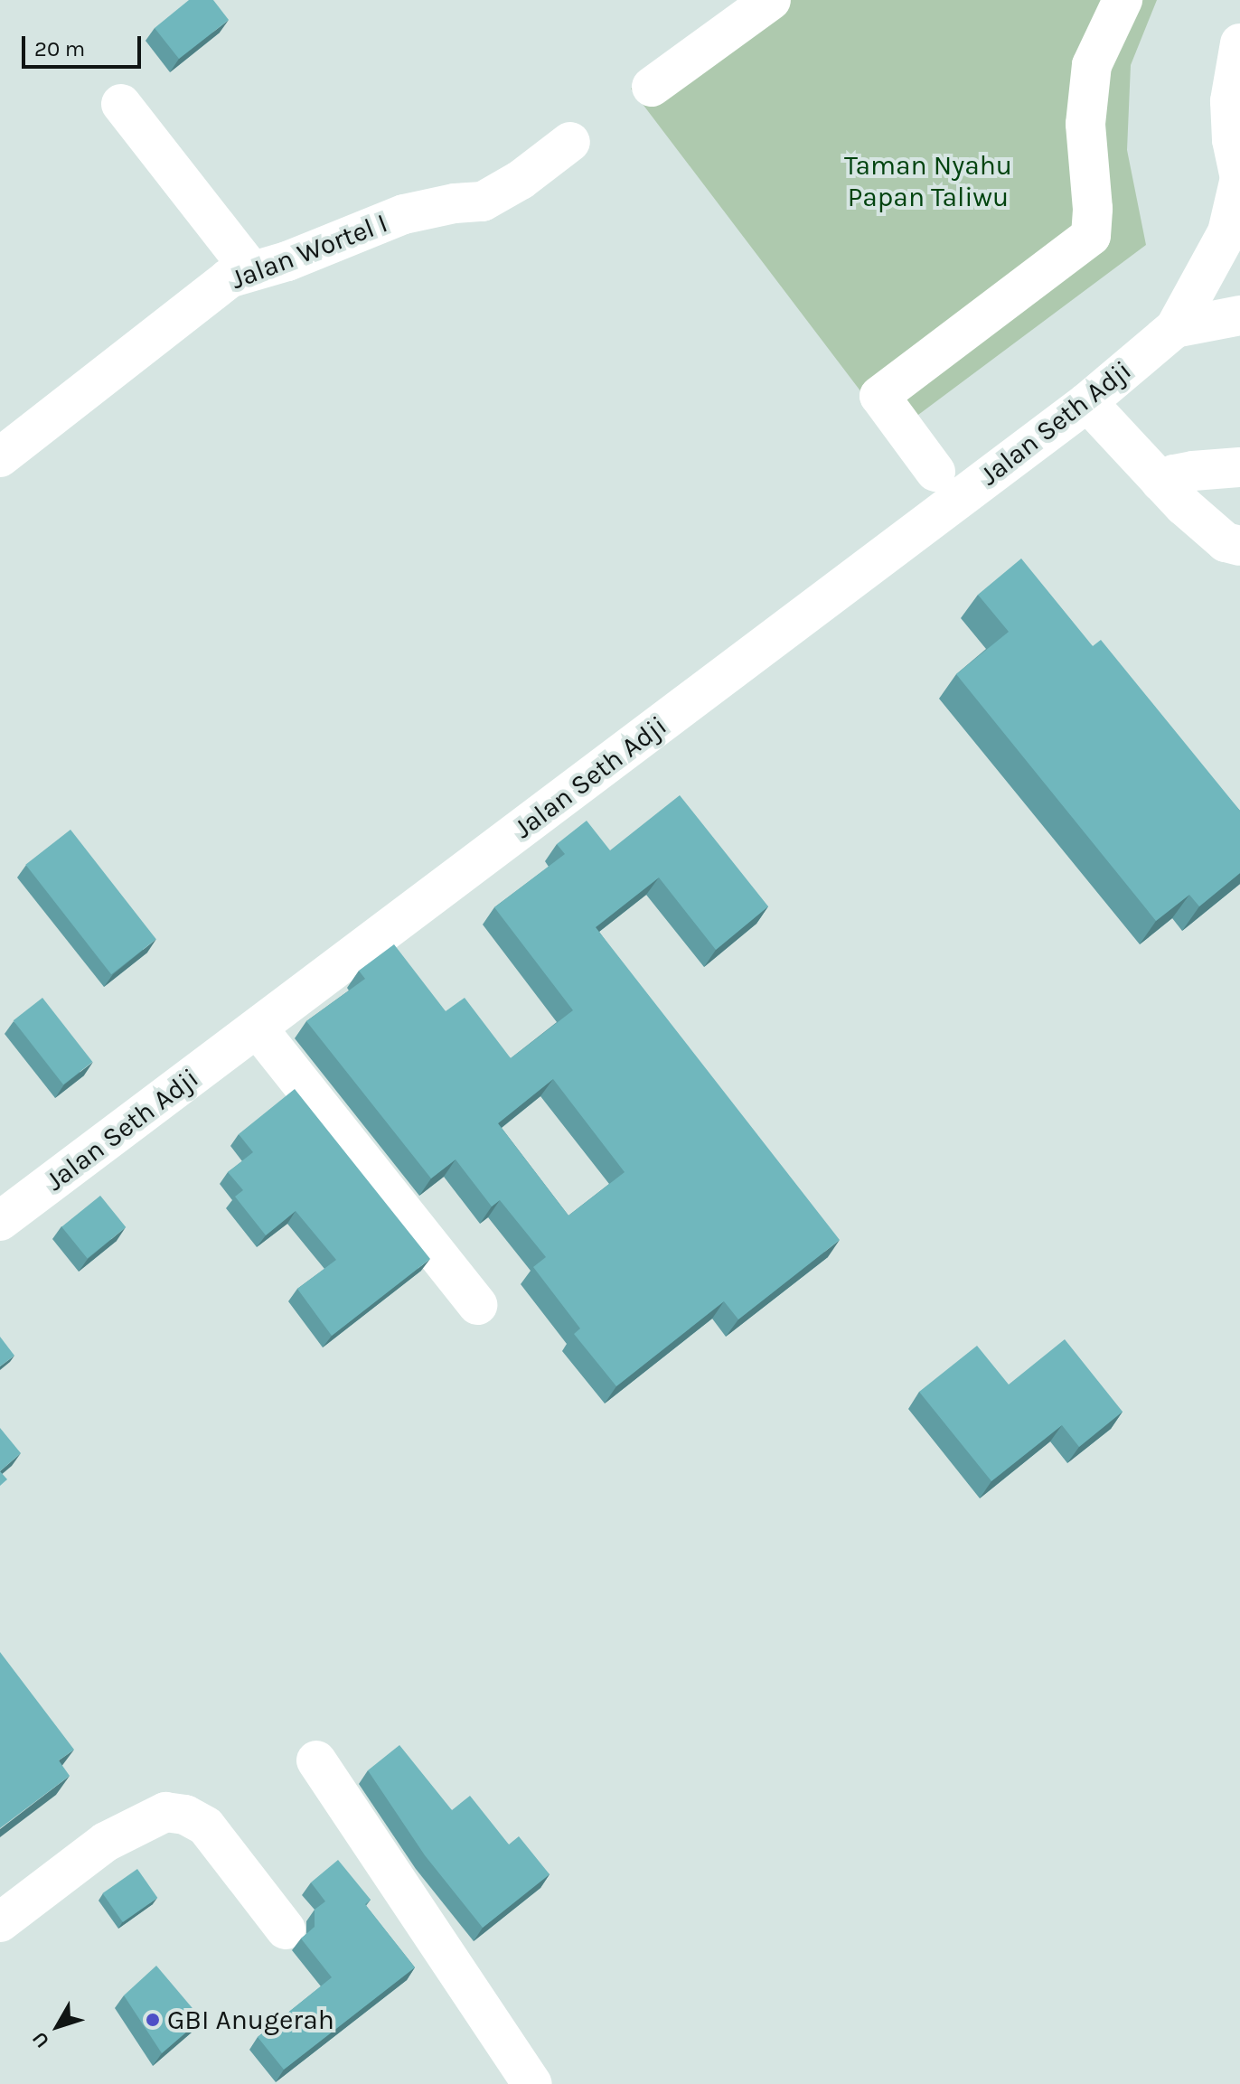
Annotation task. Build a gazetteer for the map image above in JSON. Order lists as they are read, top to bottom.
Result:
{
  "streets": {
    "street": ["Jalan Wortel I", "Jalan Seth Adji"]
  },
  "parks": ["Taman Nyahu Papan Taliwu"],
  "places": ["GBI Anugerah"],
  "scale_bar": "20 m",
  "north": "bottom left"
}
